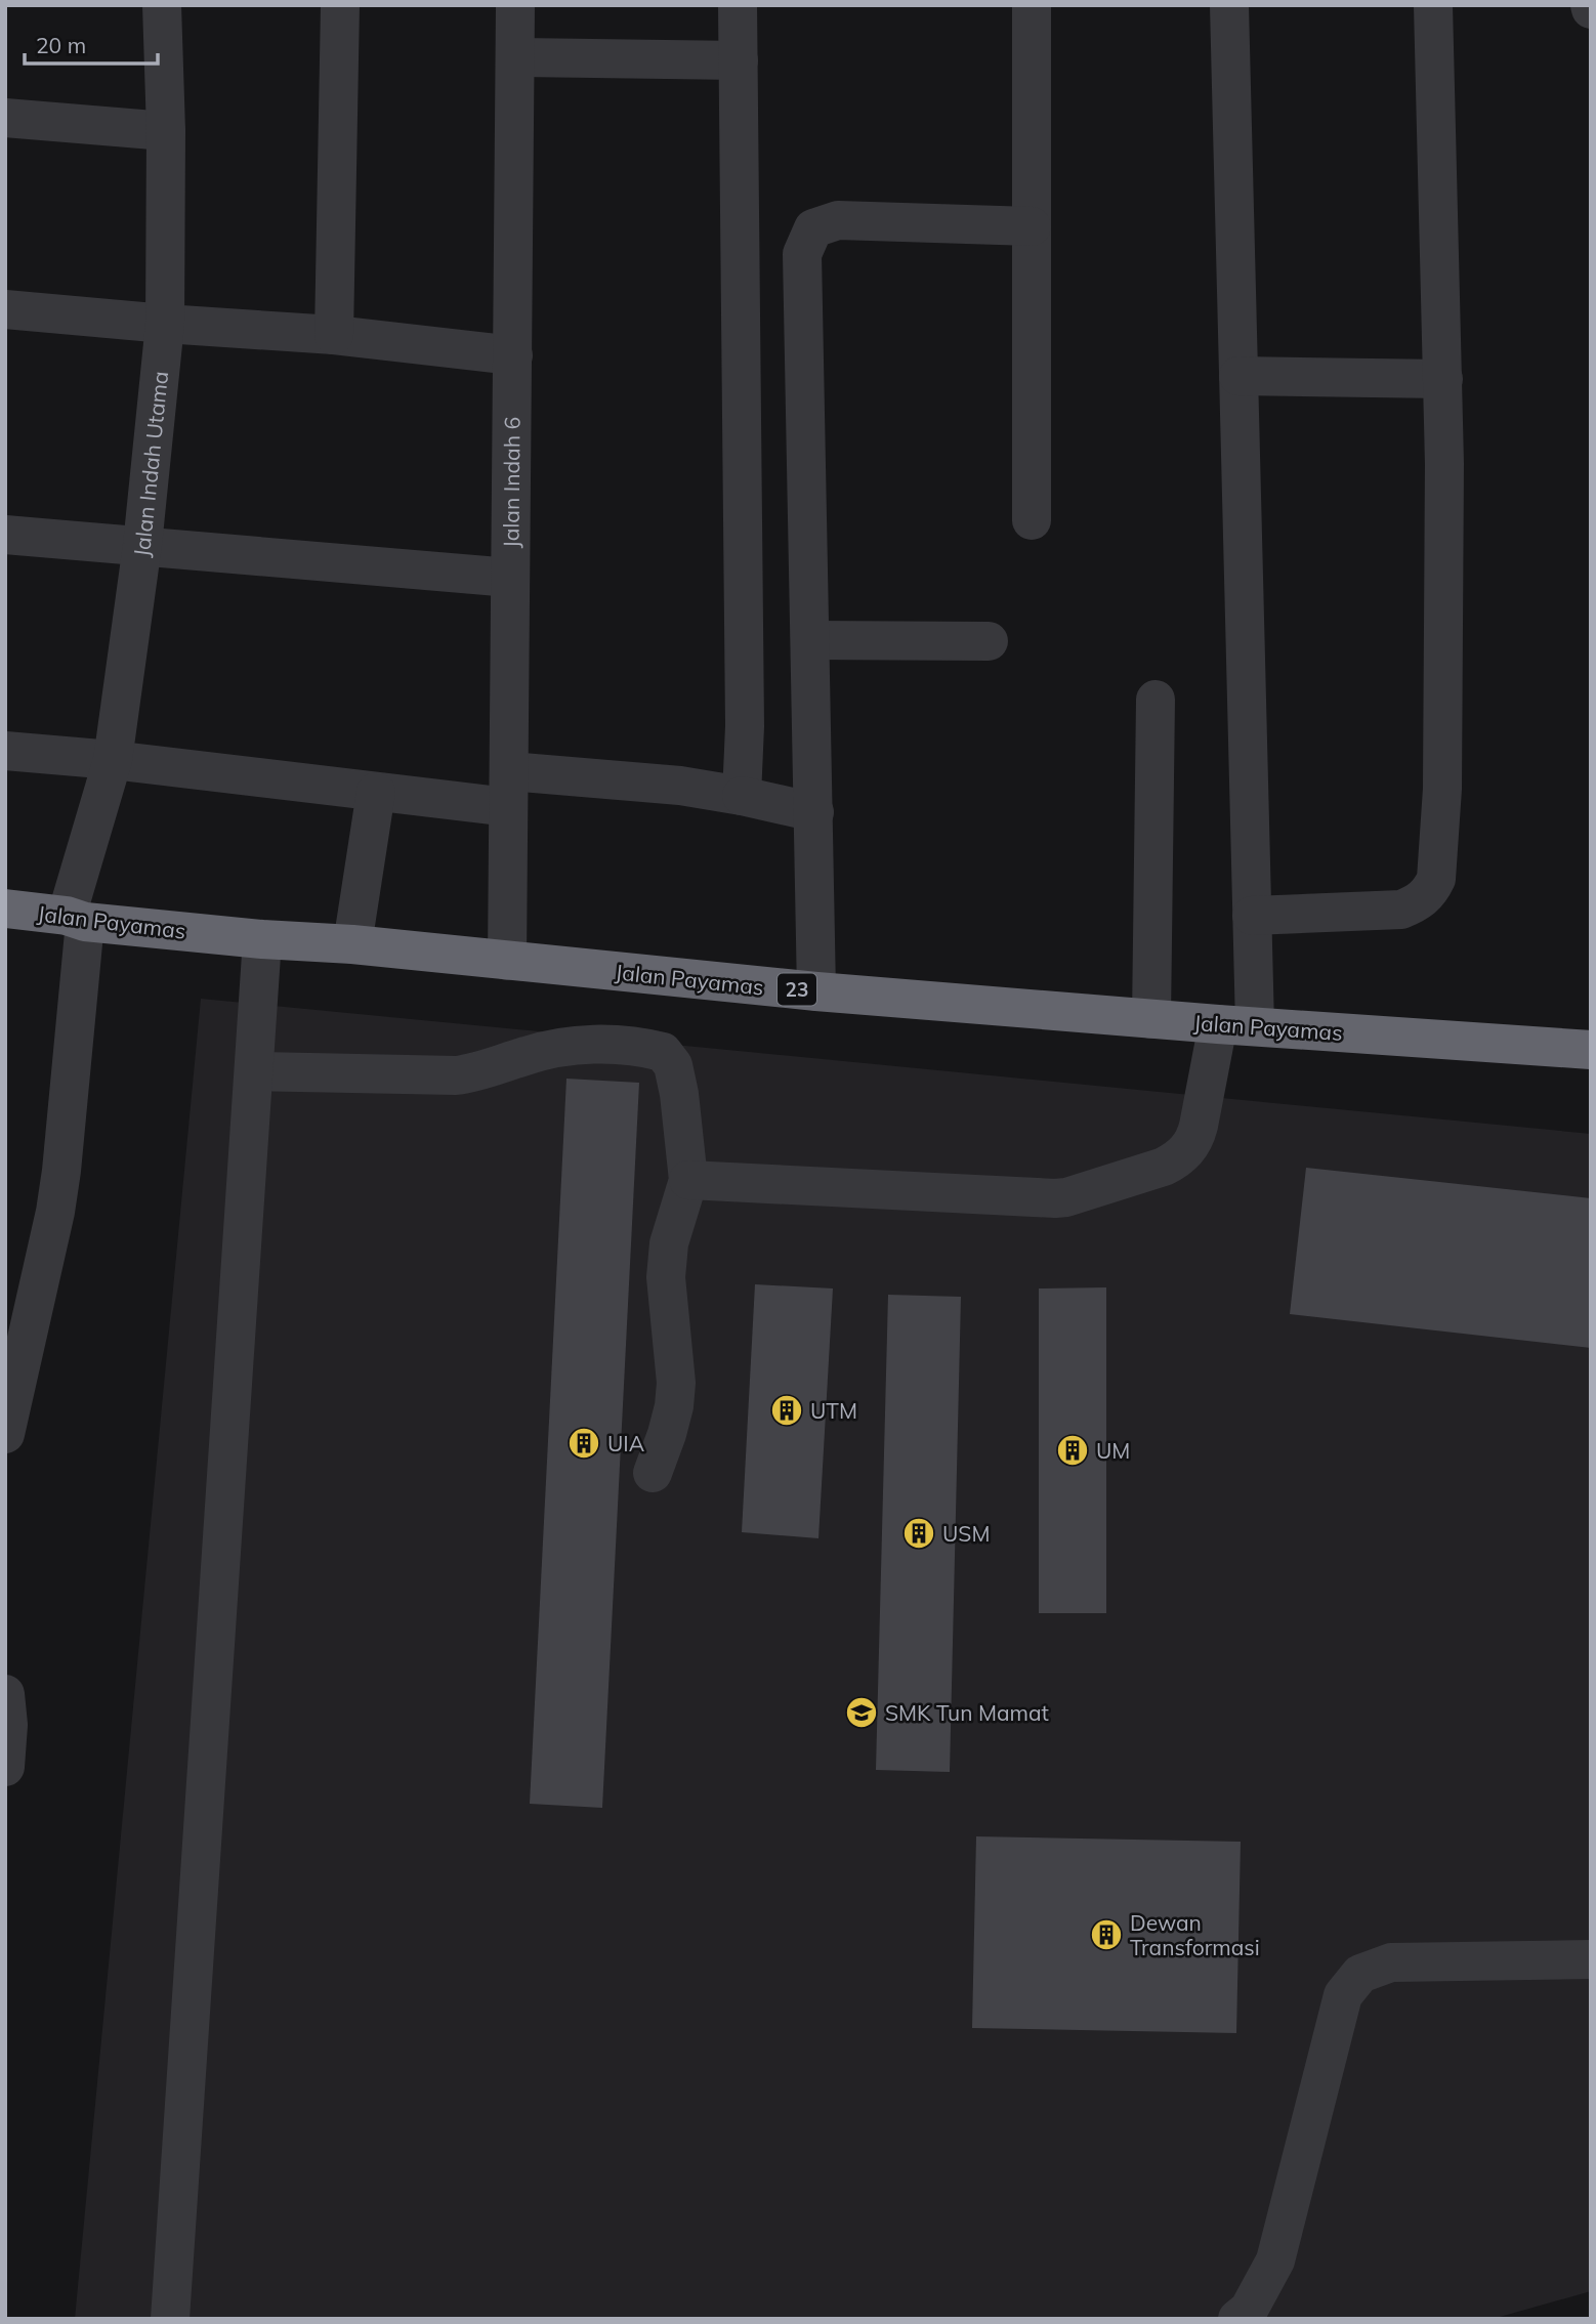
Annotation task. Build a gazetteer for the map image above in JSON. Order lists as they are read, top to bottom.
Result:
{
  "streets": {
    "highway": ["Jalan Payamas", "23"],
    "street": ["Jalan Indah Utama", "Jalan Indah 6"]
  },
  "crossings": [
    ["Jalan Indah Utama", "Jalan Payamas"],
    ["Jalan Indah 6", "Jalan Payamas"]
  ],
  "places": {
    "building": [
      "UTM",
      "UIA",
      "UM",
      "USM",
      "Dewan Transformasi"
    ],
    "school or university": ["SMK Tun Mamat"]
  },
  "scale_bar": "20 m"
}
